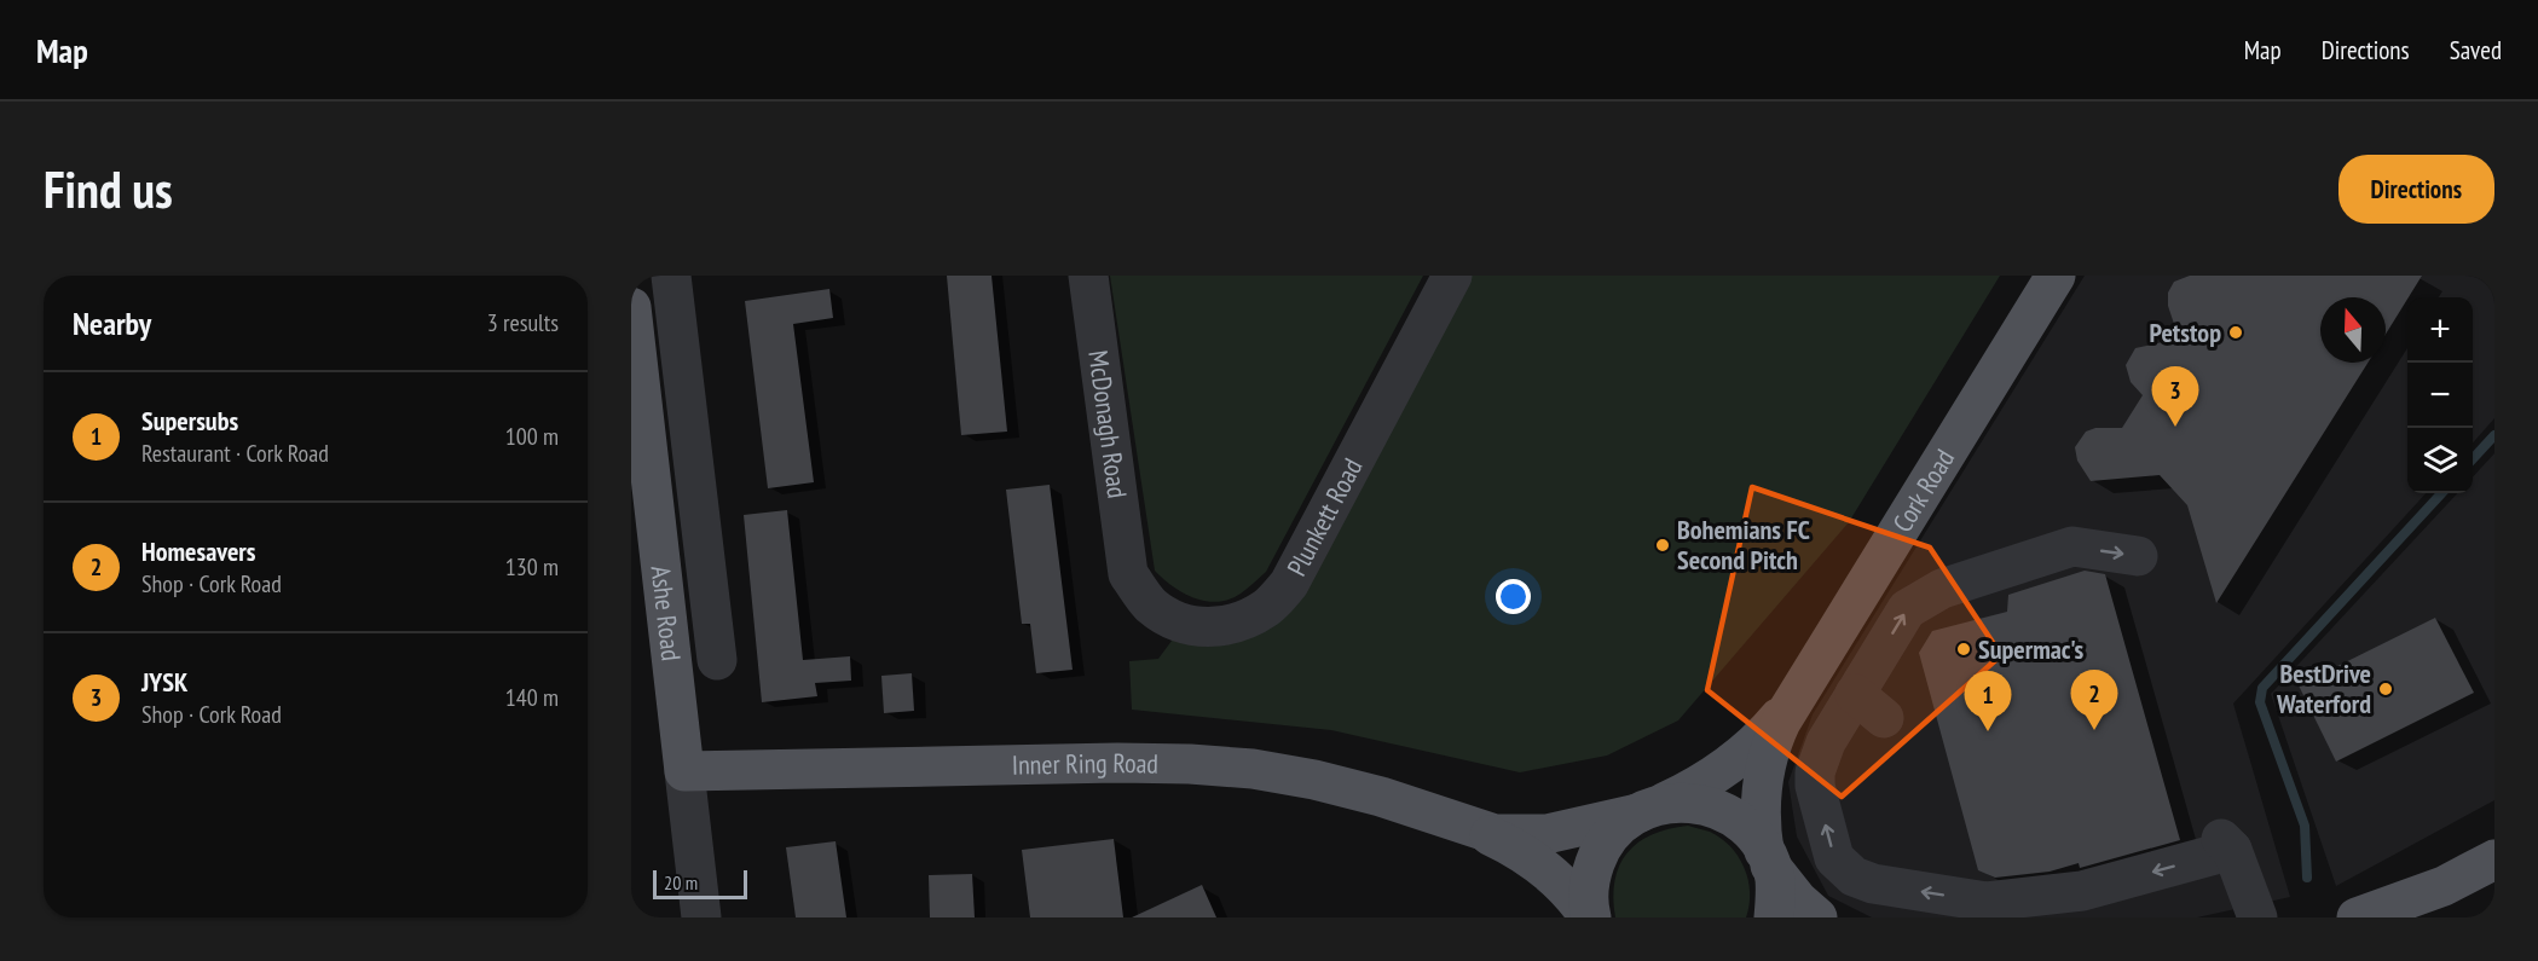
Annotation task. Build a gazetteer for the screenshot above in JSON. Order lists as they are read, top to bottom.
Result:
{
  "streets": {
    "main road": ["Cork Road", "Ashe Road", "Inner Ring Road"],
    "street": ["McDonagh Road", "Plunkett Road"]
  },
  "crossings": [
    ["McDonagh Road", "Plunkett Road"],
    ["Ashe Road", "Inner Ring Road"]
  ],
  "places": [
    "Petstop",
    "Bohemians FC Second Pitch",
    "Supermac's",
    "BestDrive Waterford"
  ],
  "scale_bar": "20 m",
  "north": "top",
  "page": {
    "header": "Map",
    "nav": ["Map", "Directions", "Saved"],
    "buttons": "Directions",
    "title": "Find us",
    "heading": ["Nearby", "3 results"],
    "map_buttons": ["+", "−"],
    "pins": ["3", "2", "1"],
    "list": [
      {
        "mark": "1",
        "name": "Supersubs",
        "note": "Restaurant · Cork Road",
        "value": "100 m"
      },
      {
        "mark": "2",
        "name": "Homesavers",
        "note": "Shop · Cork Road",
        "value": "130 m"
      },
      {
        "mark": "3",
        "name": "JYSK",
        "note": "Shop · Cork Road",
        "value": "140 m"
      }
    ],
    "scale": "20 m"
  }
}
